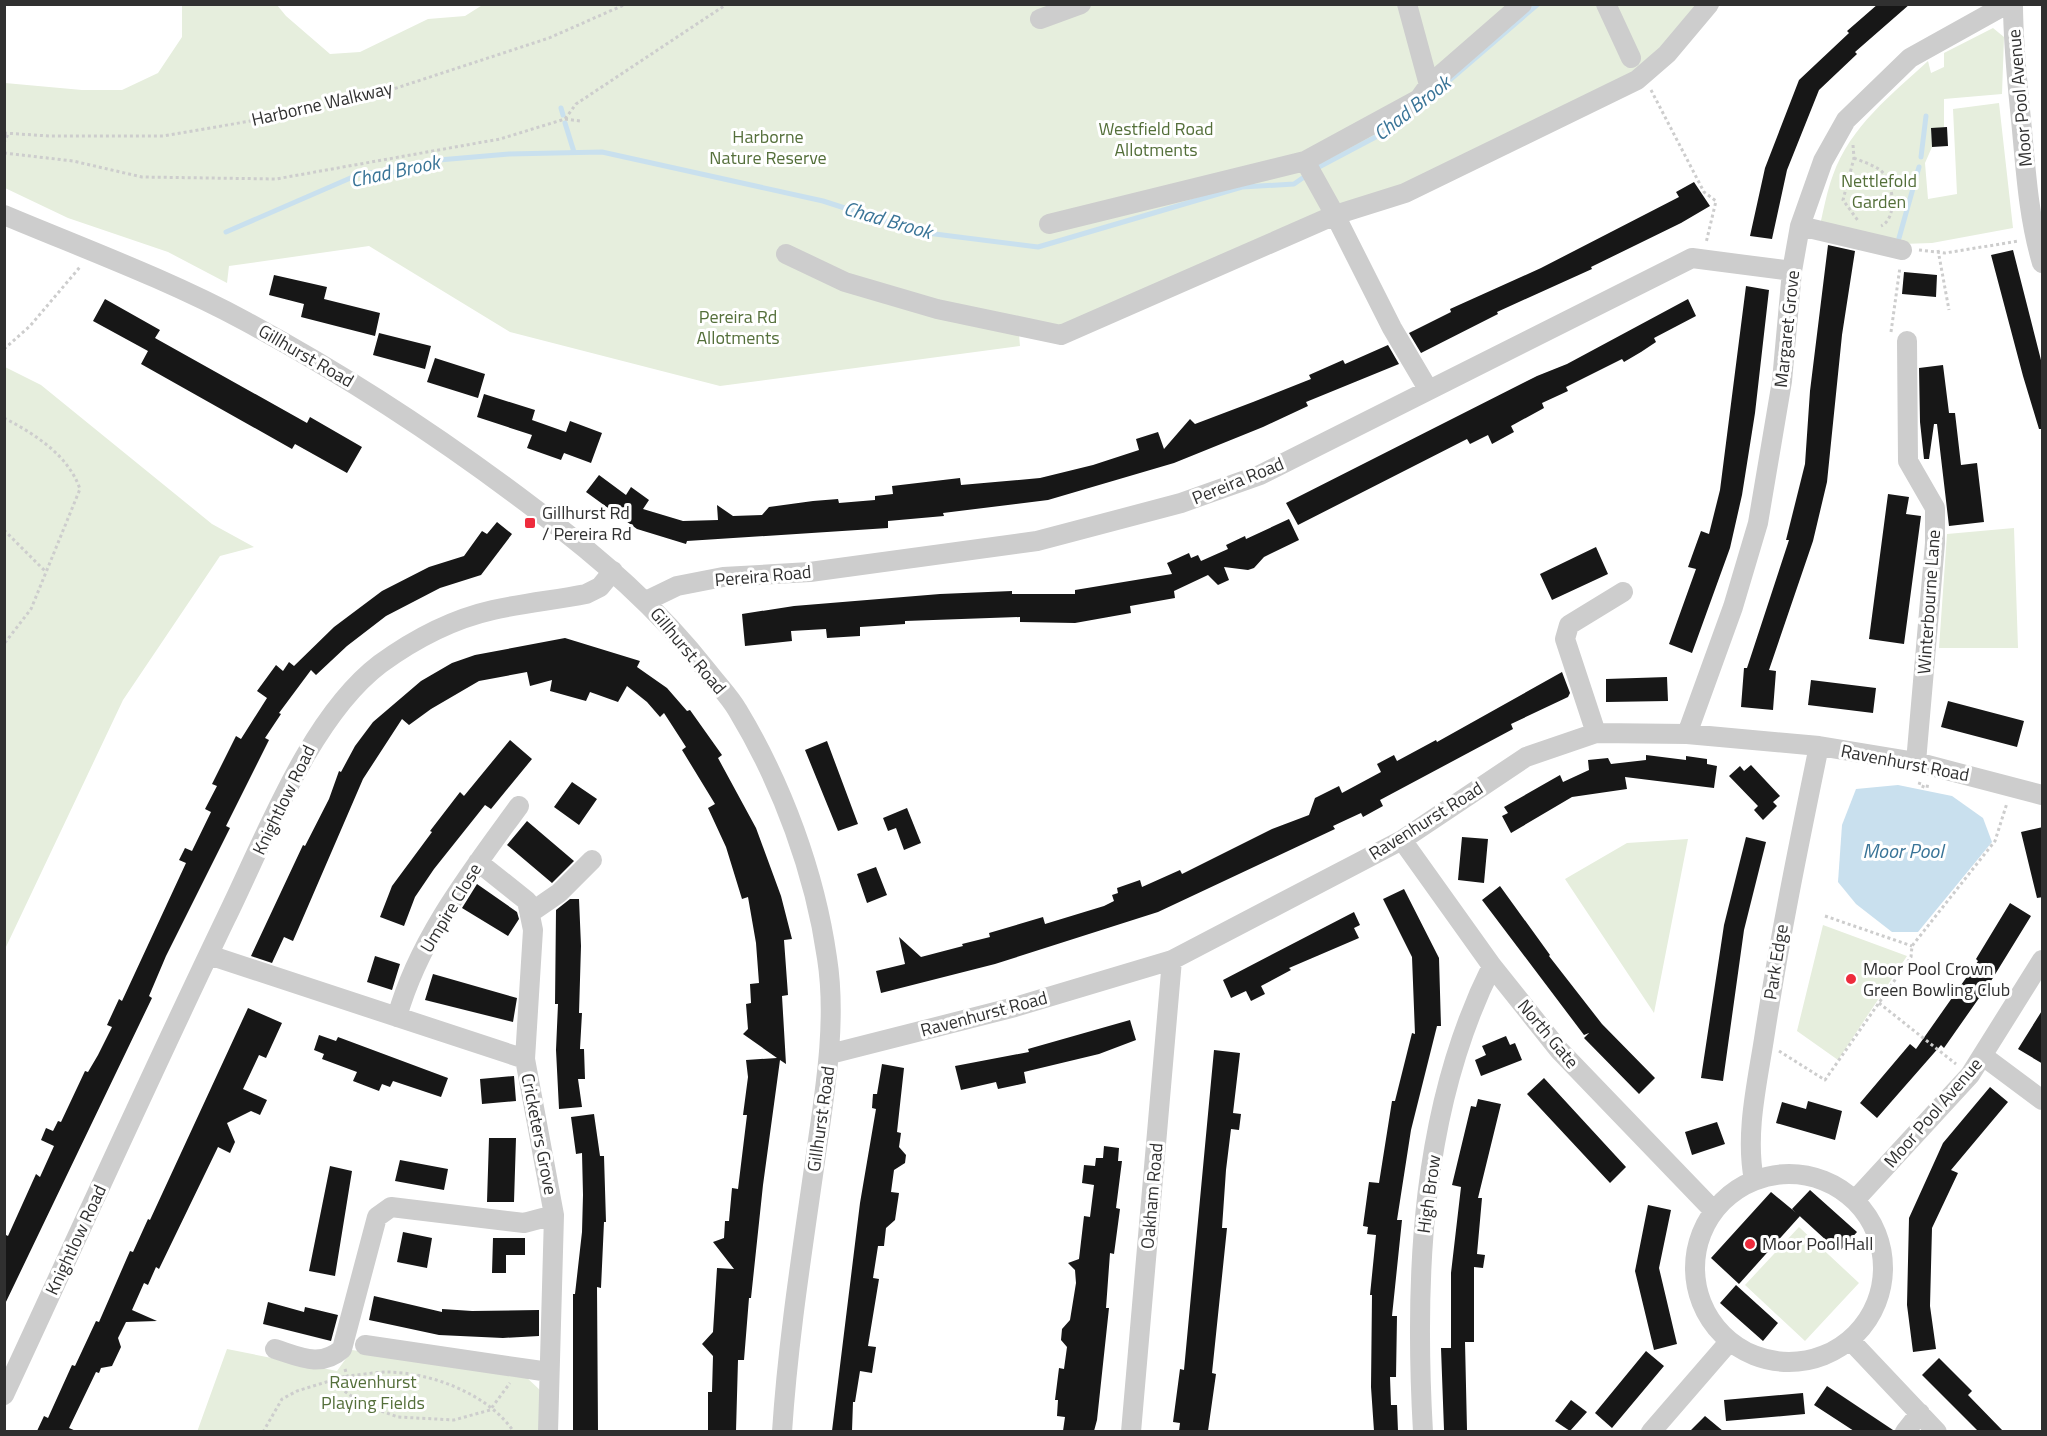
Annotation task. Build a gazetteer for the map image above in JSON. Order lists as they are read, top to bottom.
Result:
{
  "streets": {
    "street": [
      "Moor Pool Avenue",
      "Margaret Grove",
      "Gillhurst Road",
      "Pereira Road",
      "Winterbourne Lane",
      "Ravenhurst Road",
      "Knightlow Road",
      "Umpire Close",
      "Park Edge",
      "North Gate",
      "Cricketers Grove",
      "High Brow",
      "Oakham Road"
    ],
    "path": ["Harborne Walkway"]
  },
  "crossings": [
    ["Moor Pool Avenue", "Park Edge"],
    ["Moor Pool Avenue", "North Gate"],
    ["Margaret Grove", "Pereira Road"],
    ["Margaret Grove", "Ravenhurst Road"],
    ["Gillhurst Road", "Pereira Road"],
    ["Gillhurst Road", "Ravenhurst Road"],
    ["Gillhurst Road", "Knightlow Road"],
    ["Winterbourne Lane", "Ravenhurst Road"],
    ["Ravenhurst Road", "Park Edge"],
    ["Ravenhurst Road", "North Gate"],
    ["Ravenhurst Road", "Oakham Road"],
    ["Park Edge", "North Gate"],
    ["North Gate", "High Brow"]
  ],
  "water": ["Chad Brook", "Moor Pool"],
  "parks": [
    "Westfield Road Allotments",
    "Harborne Nature Reserve",
    "Nettlefold Garden",
    "Pereira Rd Allotments",
    "Ravenhurst Playing Fields"
  ],
  "places": {
    "transit": ["Gillhurst Rd / Pereira Rd"],
    "other": ["Moor Pool Crown Green Bowling Club", "Moor Pool Hall"]
  }
}
